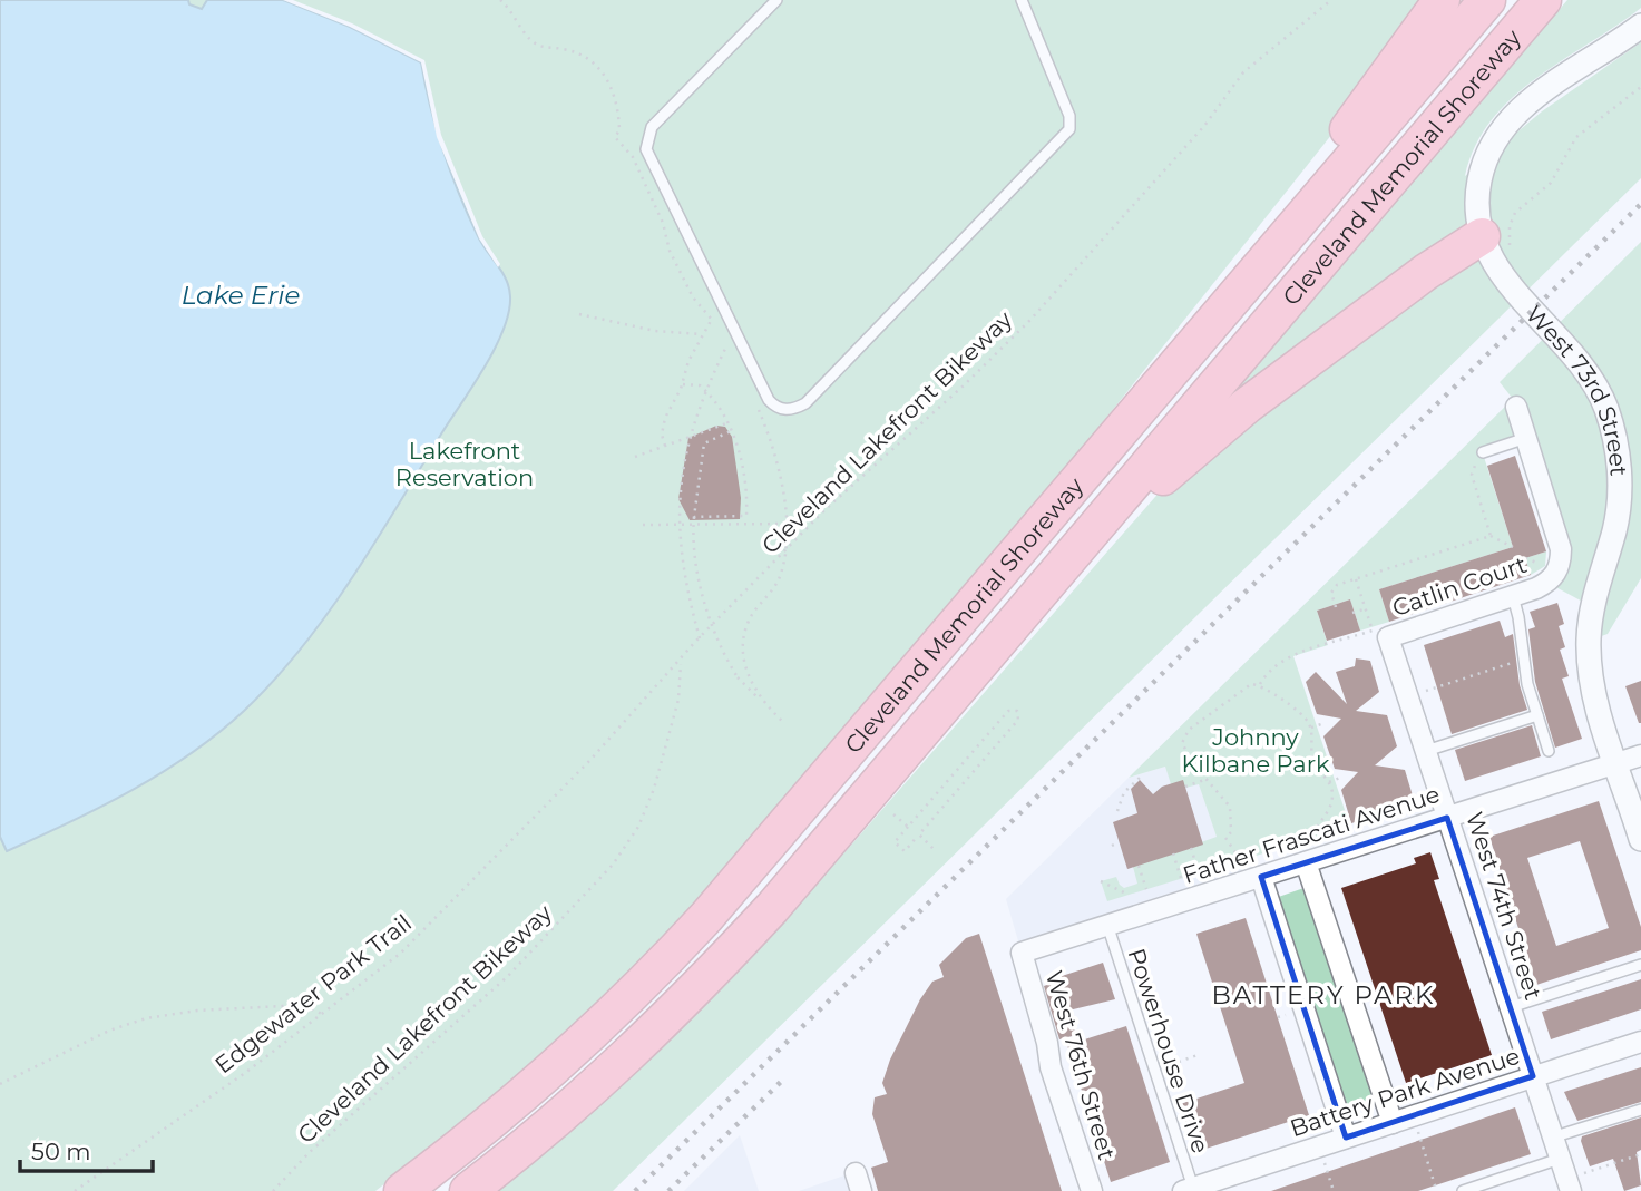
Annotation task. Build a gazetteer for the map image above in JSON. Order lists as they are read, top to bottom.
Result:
{
  "streets": {
    "highway": ["Cleveland Memorial Shoreway"],
    "street": [
      "West 73rd Street",
      "Catlin Court",
      "Father Frascati Avenue",
      "West 74th Street",
      "West 76th Street",
      "Battery Park Avenue"
    ],
    "lane": ["Powerhouse Drive"],
    "path": ["Cleveland Lakefront Bikeway", "Edgewater Park Trail"]
  },
  "crossings": [
    ["West 73rd Street", "Father Frascati Avenue"],
    ["Cleveland Lakefront Bikeway", "Edgewater Park Trail"],
    ["Catlin Court", "West 74th Street"],
    ["Father Frascati Avenue", "West 74th Street"],
    ["Father Frascati Avenue", "Powerhouse Drive"],
    ["Father Frascati Avenue", "West 76th Street"],
    ["West 74th Street", "Battery Park Avenue"],
    ["Powerhouse Drive", "Battery Park Avenue"]
  ],
  "districts": ["BATTERY PARK"],
  "water": ["Lake Erie"],
  "parks": ["Lakefront Reservation", "Johnny Kilbane Park"],
  "scale_bar": "50 m"
}
